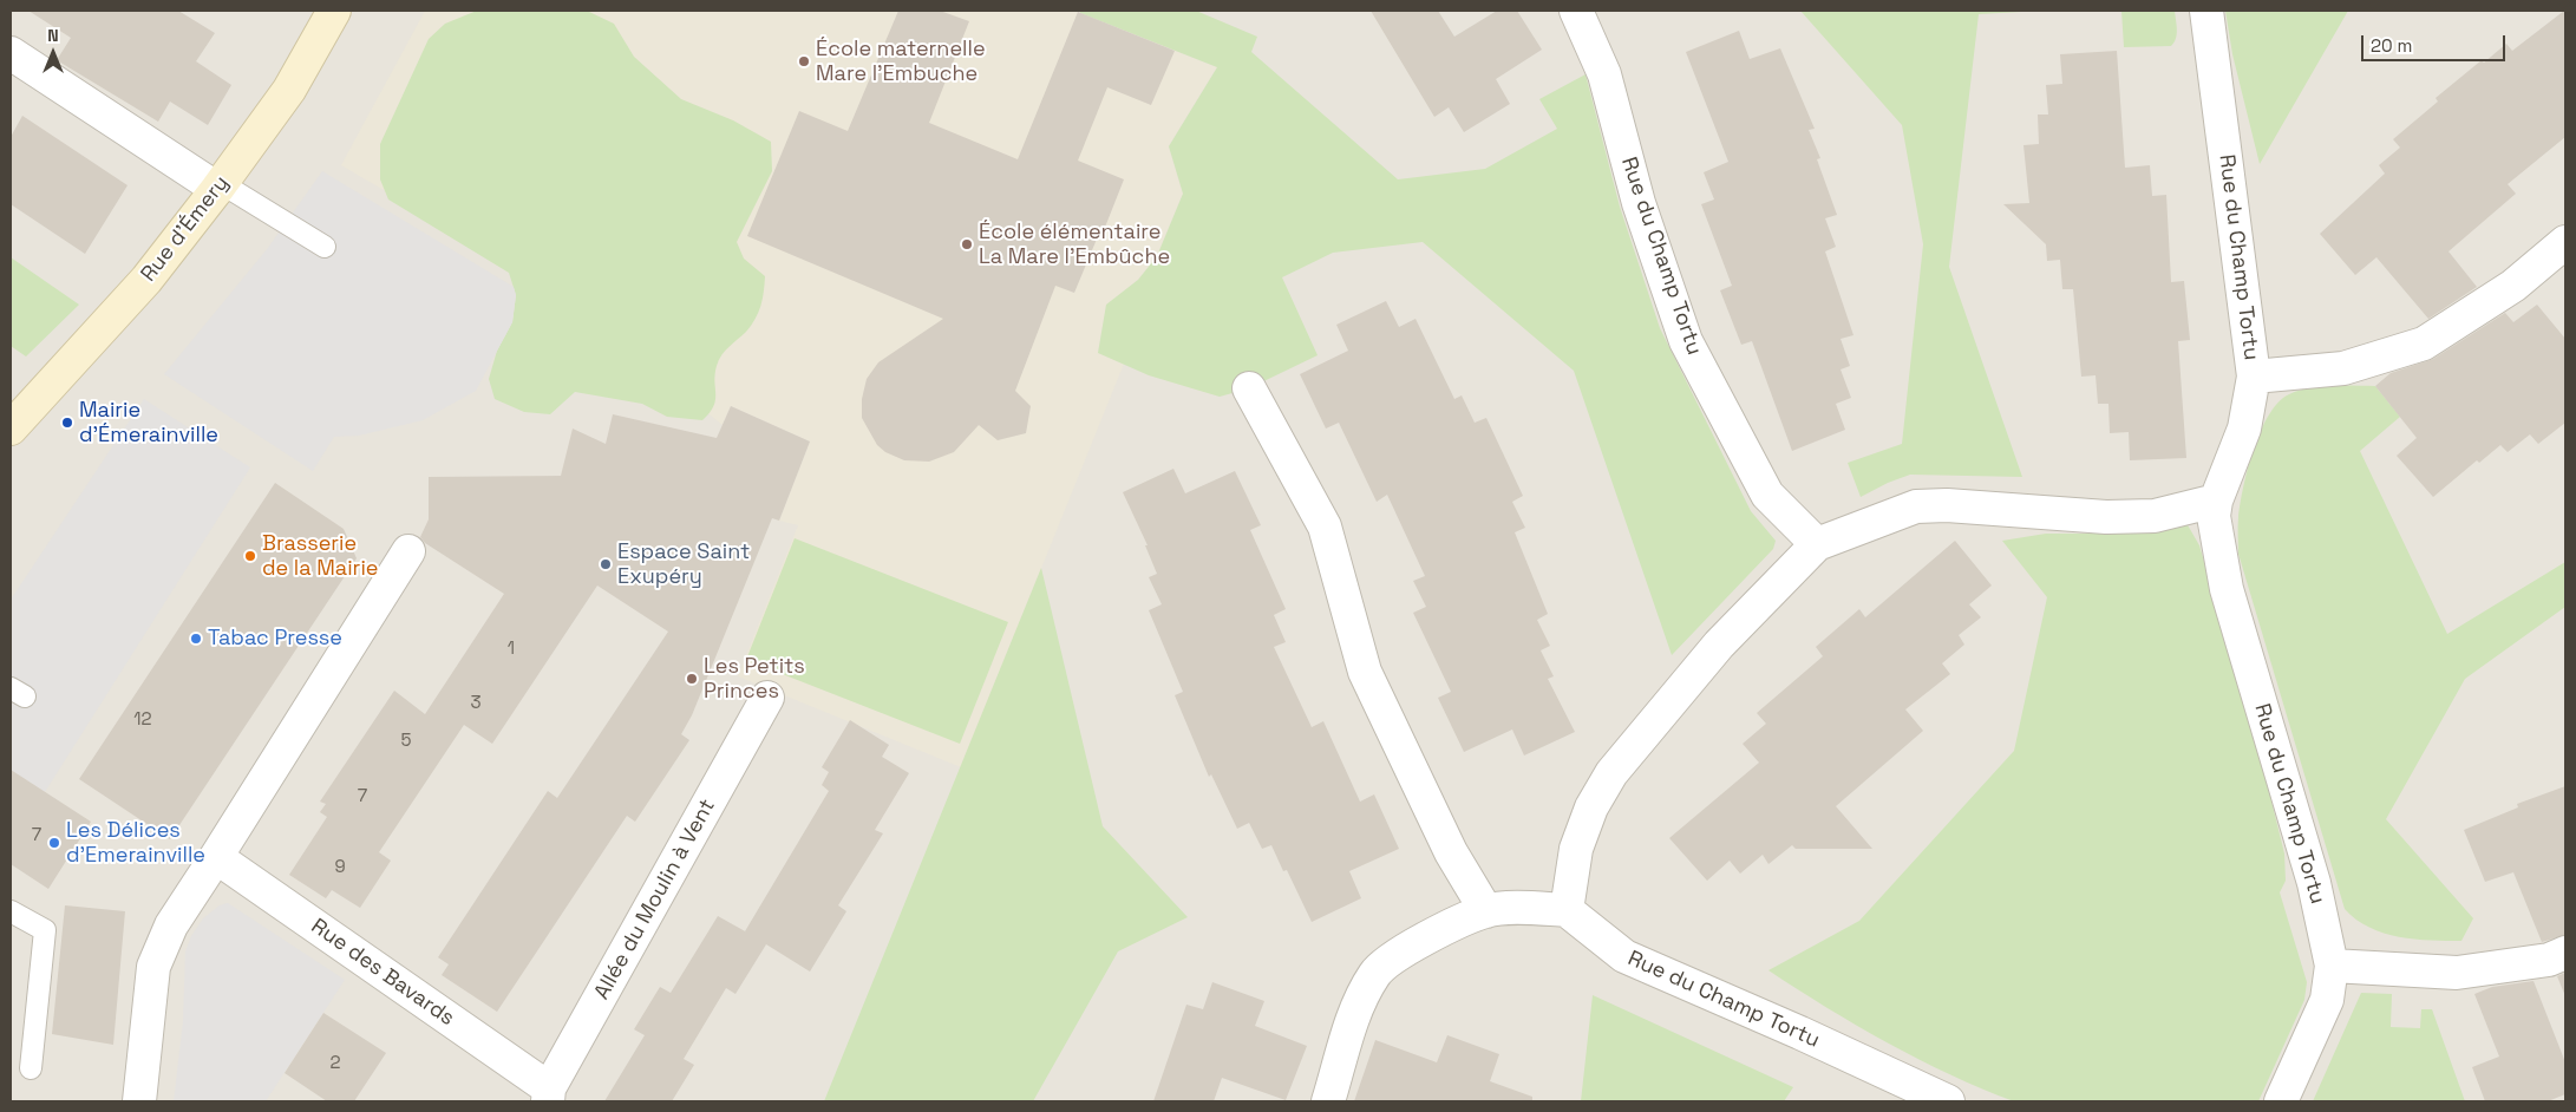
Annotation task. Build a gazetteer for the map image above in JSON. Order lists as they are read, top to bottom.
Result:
{
  "streets": {
    "main road": ["Rue d'Émery"],
    "street": ["Rue du Champ Tortu", "Allée du Moulin à Vent", "Rue des Bavards"]
  },
  "crossings": [
    ["Allée du Moulin à Vent", "Rue des Bavards"]
  ],
  "places": [
    "École maternelle Mare l'Embuche",
    "École élémentaire La Mare l'Embûche",
    "Mairie d'Émerainville",
    "Brasserie de la Mairie",
    "Espace Saint Exupéry",
    "Tabac Presse",
    "Les Petits Princes",
    "Les Délices d'Emerainville"
  ],
  "house_numbers": [
    "1",
    "3",
    "12",
    "5",
    "7",
    "7",
    "9",
    "2"
  ],
  "scale_bar": "20 m",
  "north": "top"
}
